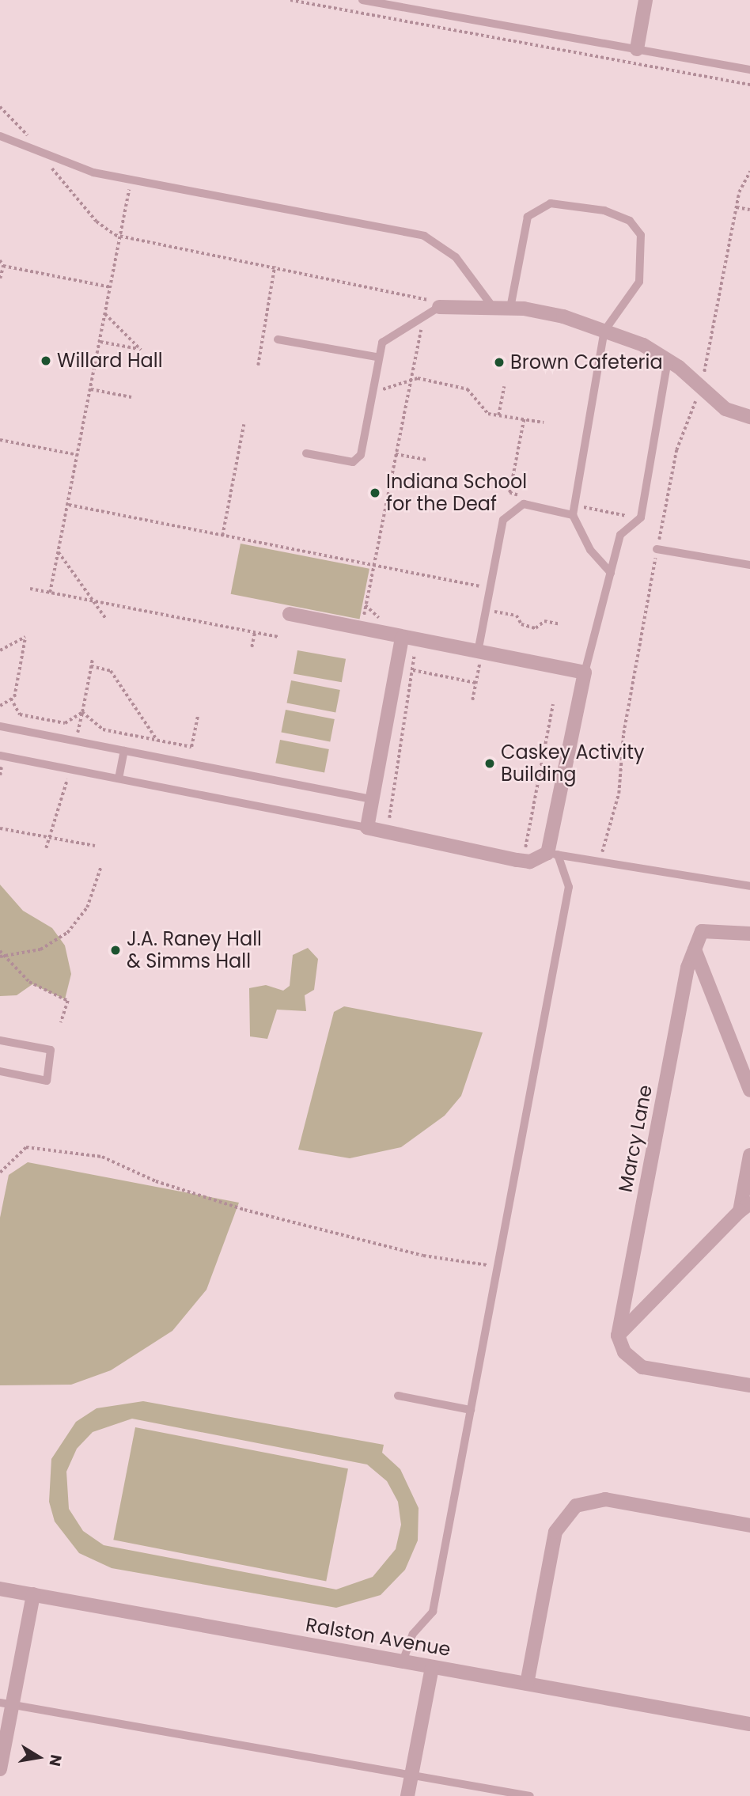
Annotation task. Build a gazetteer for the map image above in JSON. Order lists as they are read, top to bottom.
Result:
{
  "streets": {
    "street": ["Marcy Lane", "Ralston Avenue"]
  },
  "places": [
    "Willard Hall",
    "Brown Cafeteria",
    "Indiana School for the Deaf",
    "Caskey Activity Building",
    "J.A. Raney Hall & Simms Hall"
  ],
  "north": "right"
}
